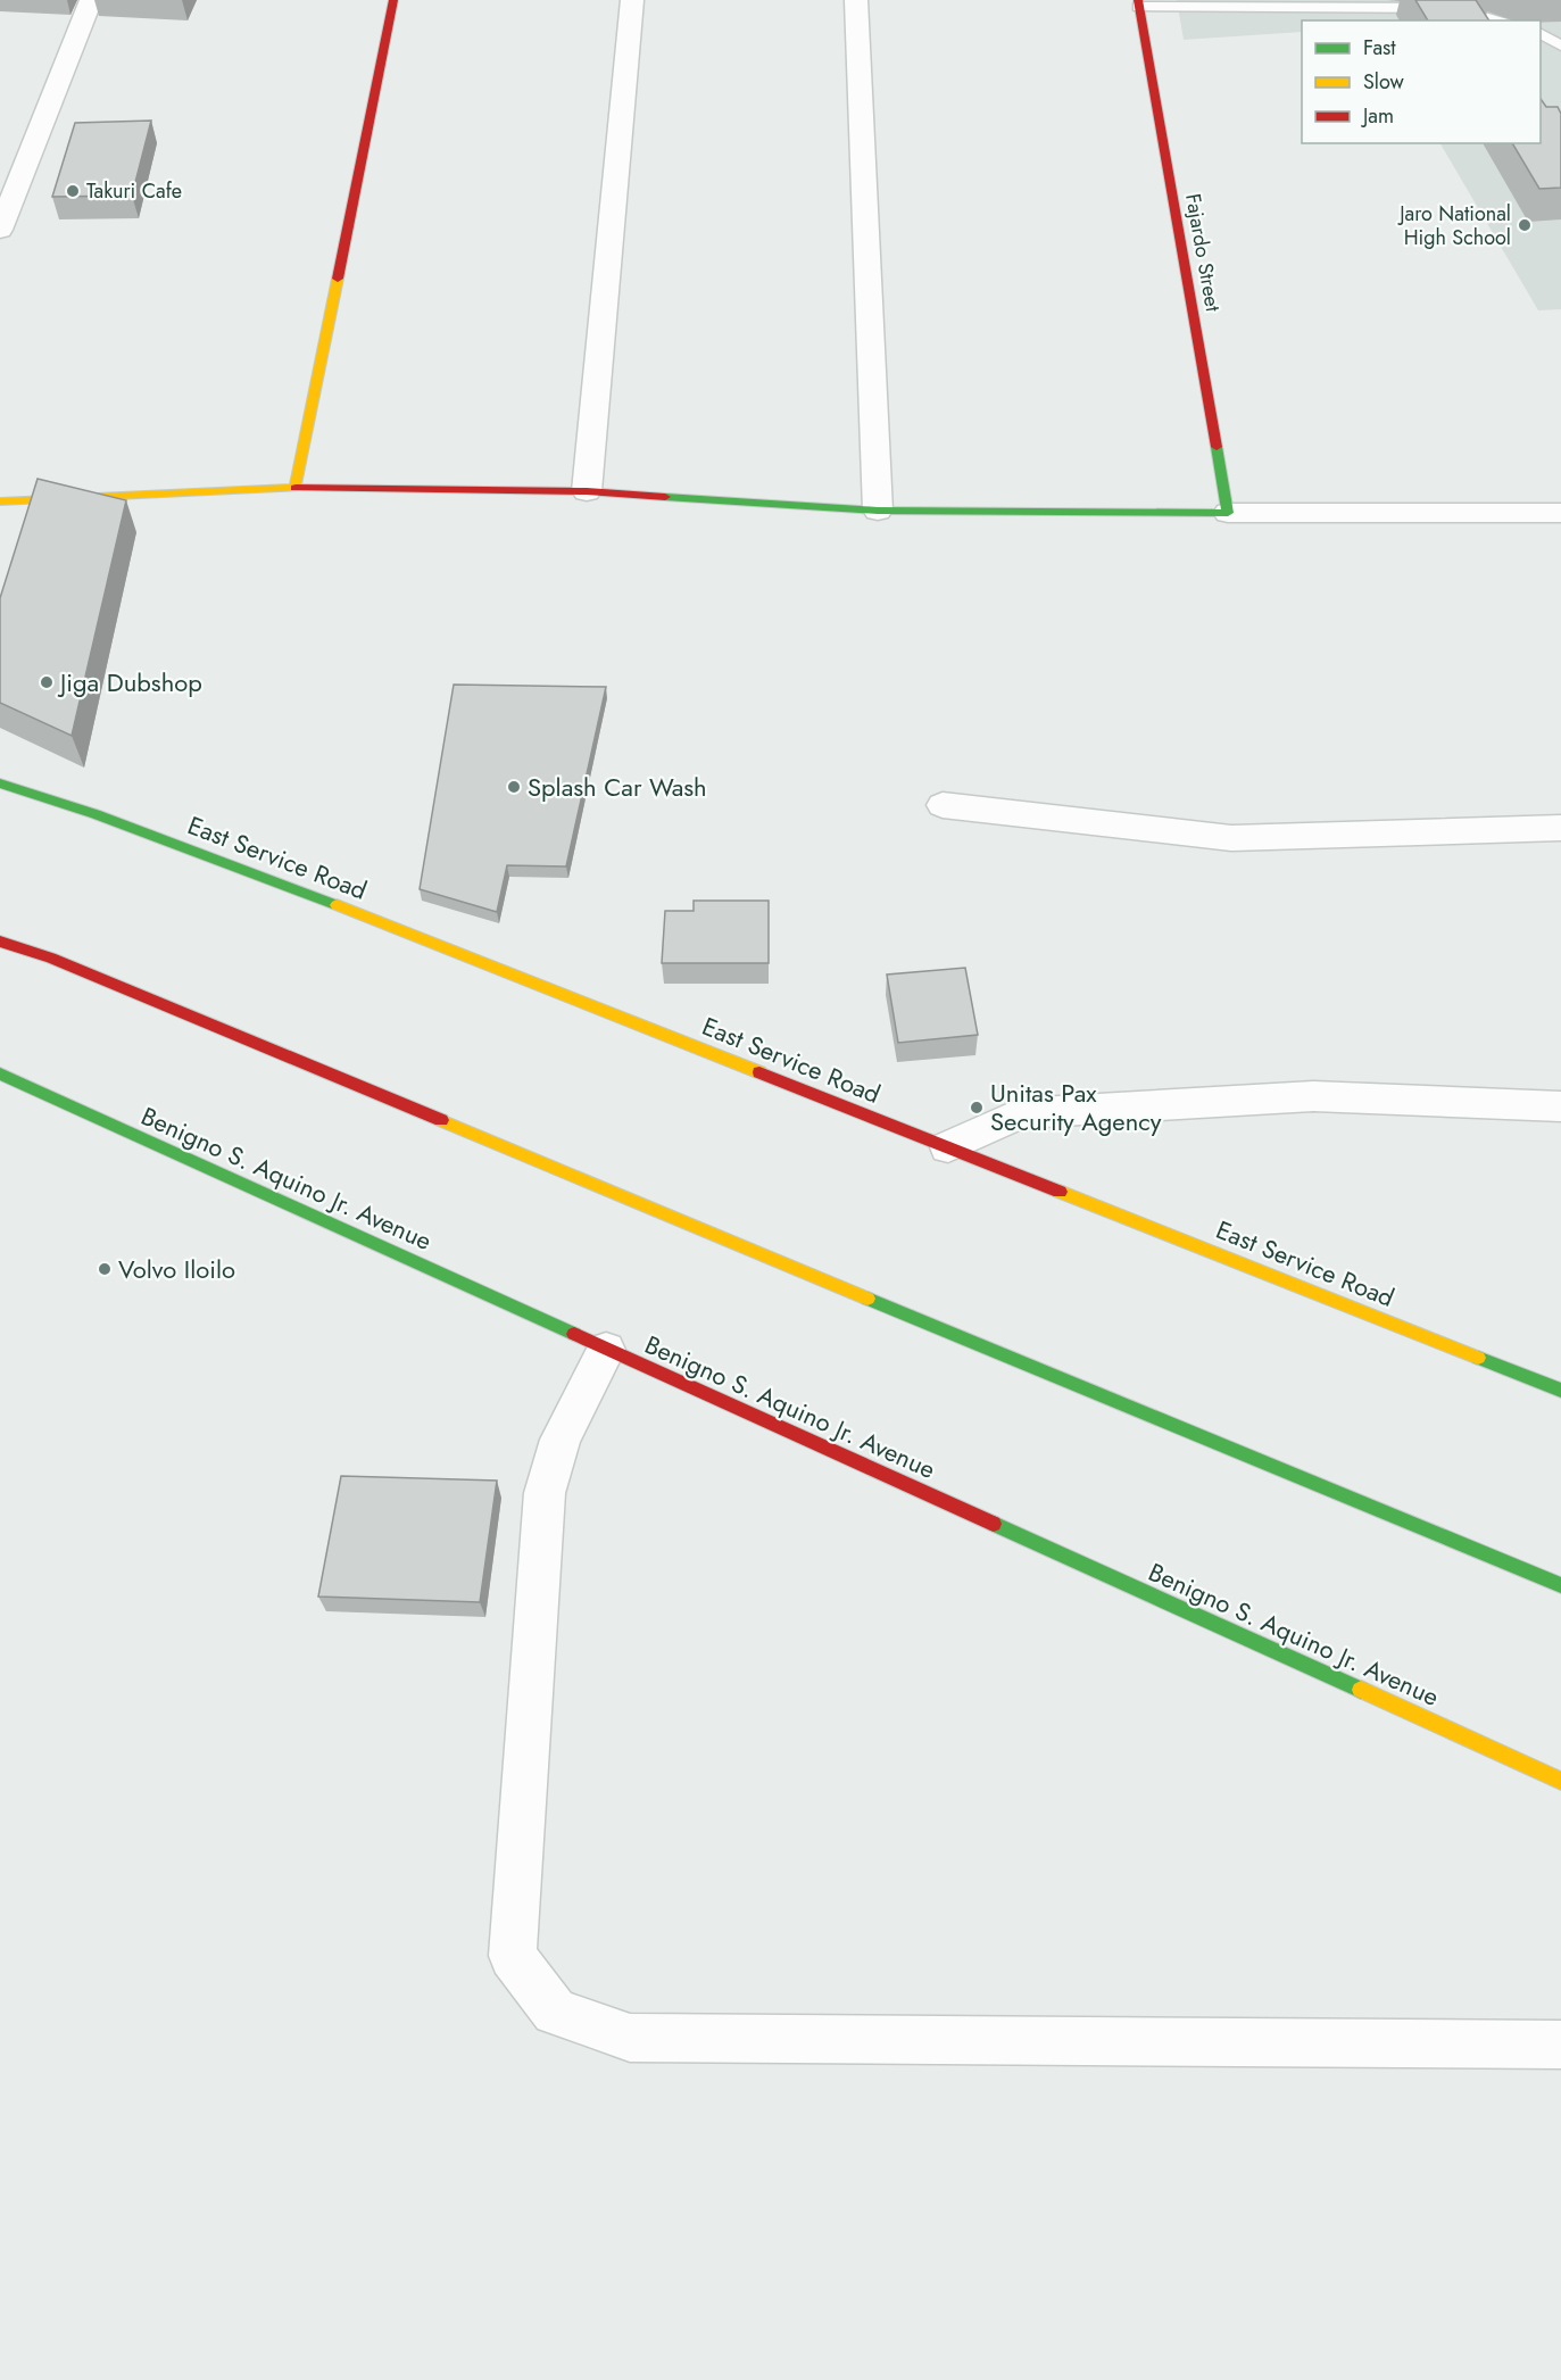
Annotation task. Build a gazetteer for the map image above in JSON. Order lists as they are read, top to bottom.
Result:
{
  "streets": {
    "main road": ["Fajardo Street", "East Service Road", "Benigno S. Aquino Jr. Avenue"]
  },
  "places": [
    "Takuri Cafe",
    "Jaro National High School",
    "Jiga Dubshop",
    "Splash Car Wash",
    "Unitas Pax Security Agency",
    "Volvo Iloilo"
  ],
  "legend": ["Fast", "Slow", "Jam"]
}
